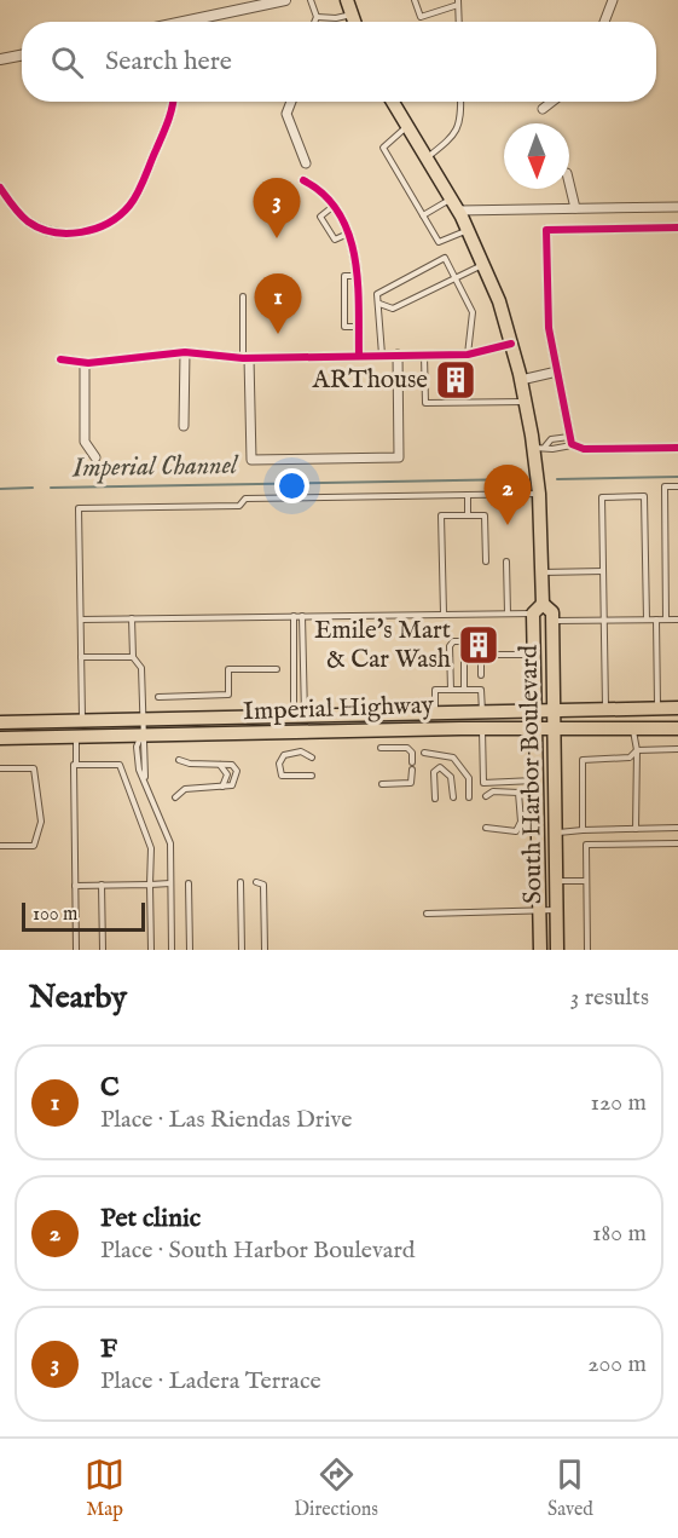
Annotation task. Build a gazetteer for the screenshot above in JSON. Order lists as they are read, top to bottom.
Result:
{
  "streets": {
    "main road": ["Imperial Highway", "South Harbor Boulevard"]
  },
  "crossings": [
    ["Imperial Highway", "South Harbor Boulevard"]
  ],
  "water": ["Imperial Channel"],
  "places": {
    "building": ["ARThouse", "Emile's Mart & Car Wash"]
  },
  "scale_bar": "100 m",
  "north": "bottom",
  "page": {
    "search": "Search here",
    "pins": ["3", "1", "2"],
    "scale": "100 m",
    "heading": ["Nearby", "3 results"],
    "list": [
      {
        "mark": "1",
        "name": "C",
        "note": "Place · Las Riendas Drive",
        "value": "120 m"
      },
      {
        "mark": "2",
        "name": "Pet clinic",
        "note": "Place · South Harbor Boulevard",
        "value": "180 m"
      },
      {
        "mark": "3",
        "name": "F",
        "note": "Place · Ladera Terrace",
        "value": "200 m"
      }
    ],
    "nav": ["Map", "Directions", "Saved"]
  }
}
